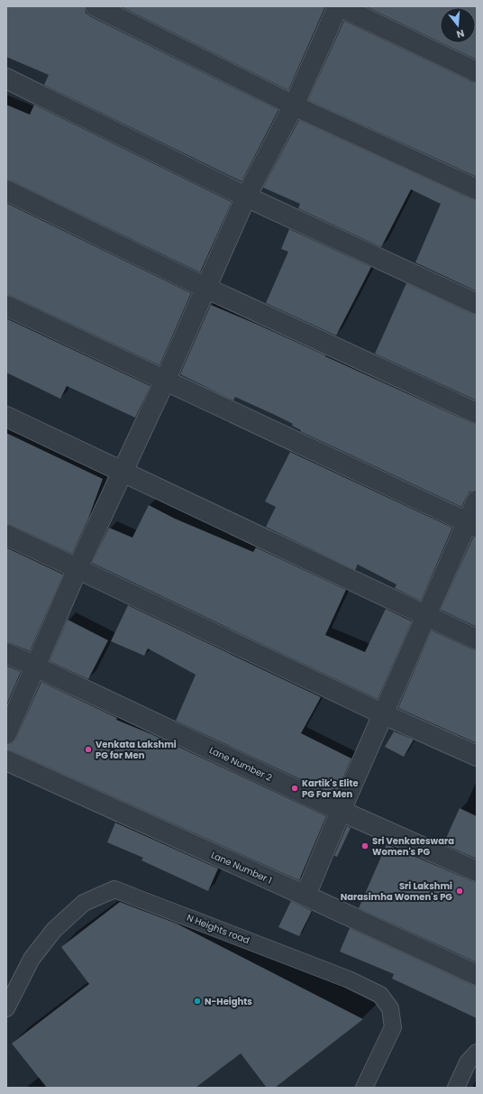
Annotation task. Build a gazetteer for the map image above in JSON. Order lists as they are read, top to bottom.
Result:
{
  "streets": {
    "street": ["Lane Number 2", "Lane Number 1"],
    "lane": ["N Heights road"]
  },
  "places": [
    "Venkata Lakshmi PG for Men",
    "Kartik's Elite PG For Men",
    "Sri Venkateswara Women's PG",
    "Sri Lakshmi Narasimha Women's PG",
    "N-Heights"
  ],
  "north": "bottom"
}
